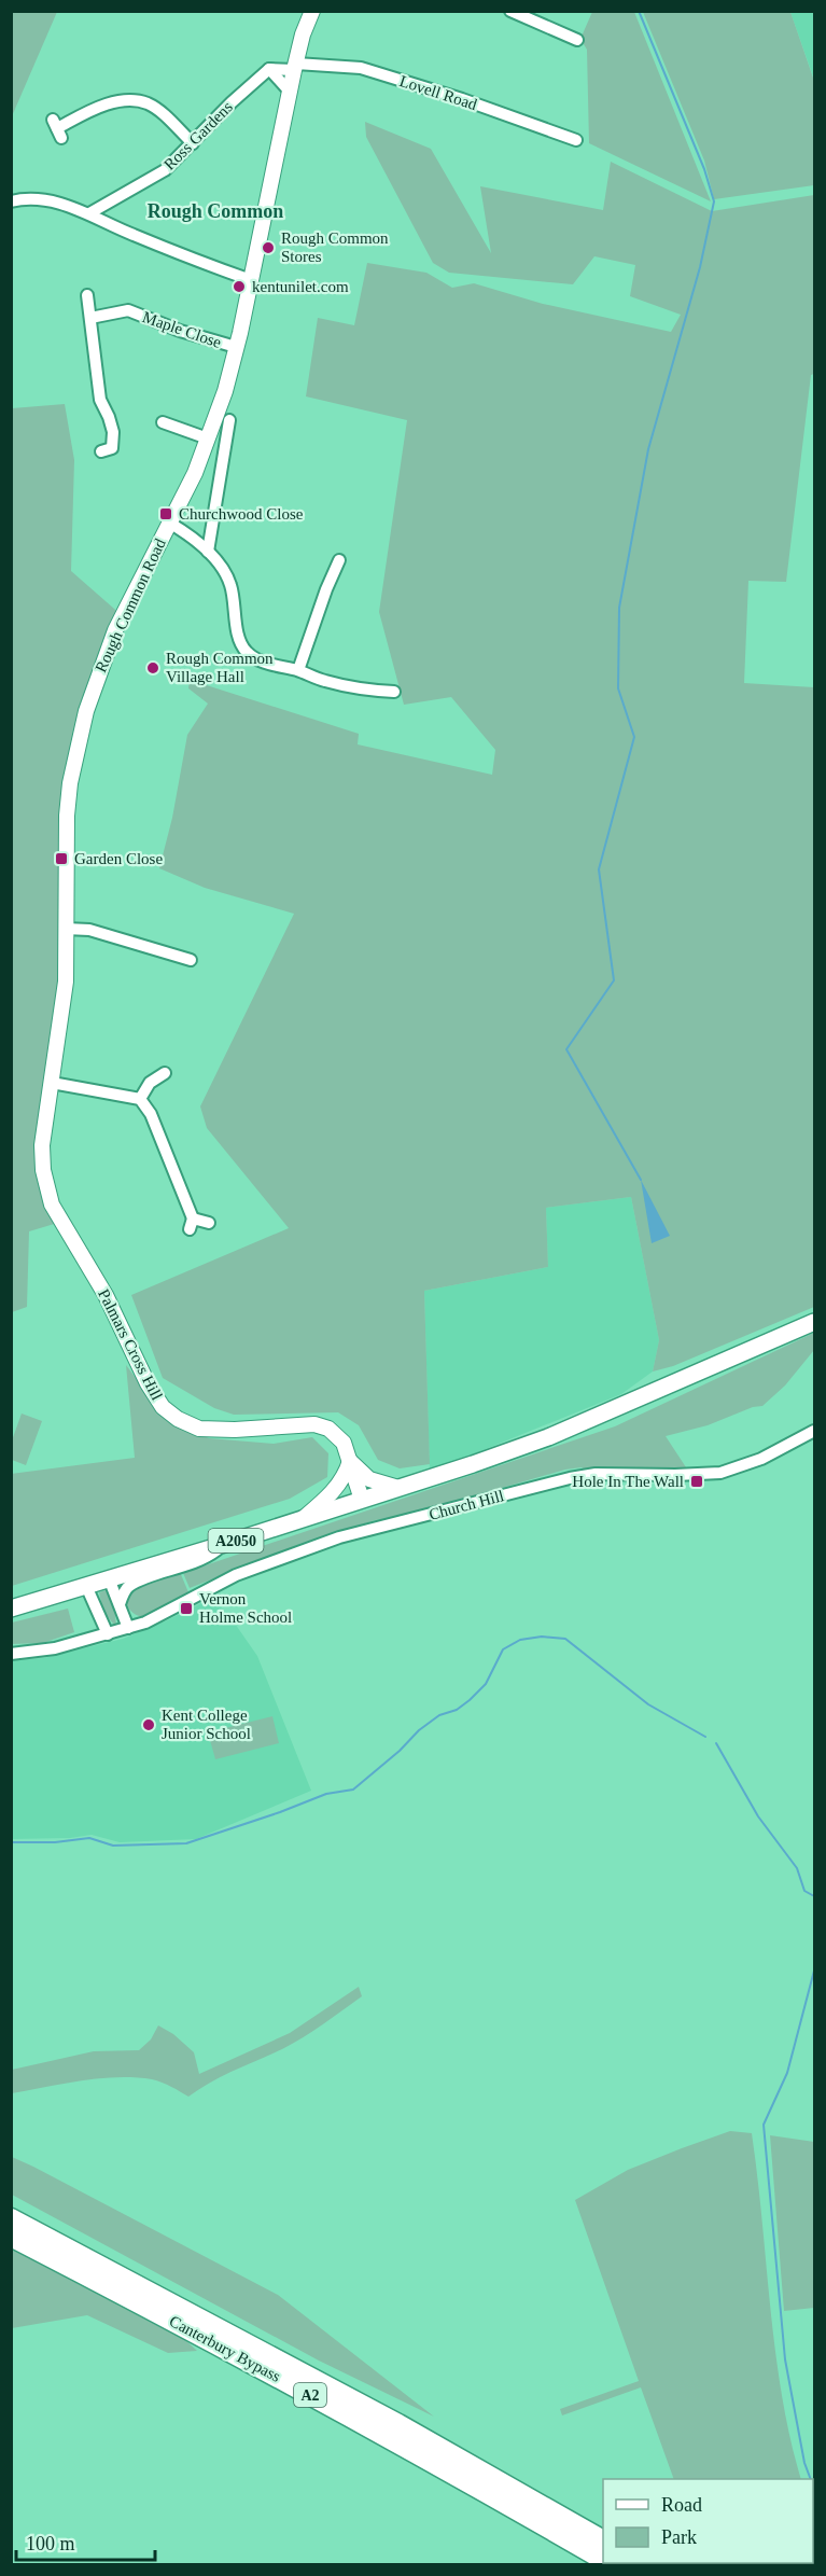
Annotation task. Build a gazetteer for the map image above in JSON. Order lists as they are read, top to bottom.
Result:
{
  "streets": {
    "highway": ["Canterbury Bypass", "A2"],
    "main road": ["A2050"],
    "street": [
      "Lovell Road",
      "Ross Gardens",
      "Maple Close",
      "Rough Common Road",
      "Palmars Cross Hill",
      "Church Hill"
    ]
  },
  "crossings": [
    ["Lovell Road", "Rough Common Road"],
    ["Maple Close", "Rough Common Road"],
    ["Rough Common Road", "Palmars Cross Hill"],
    ["Palmars Cross Hill", "A2050"]
  ],
  "districts": ["Rough Common"],
  "places": {
    "other": [
      "Rough Common Stores",
      "kentunilet.com",
      "Rough Common Village Hall",
      "Kent College Junior School"
    ],
    "transit": [
      "Churchwood Close",
      "Garden Close",
      "Hole In The Wall",
      "Vernon Holme School"
    ]
  },
  "legend": ["Road", "Park"],
  "scale_bar": "100 m"
}
